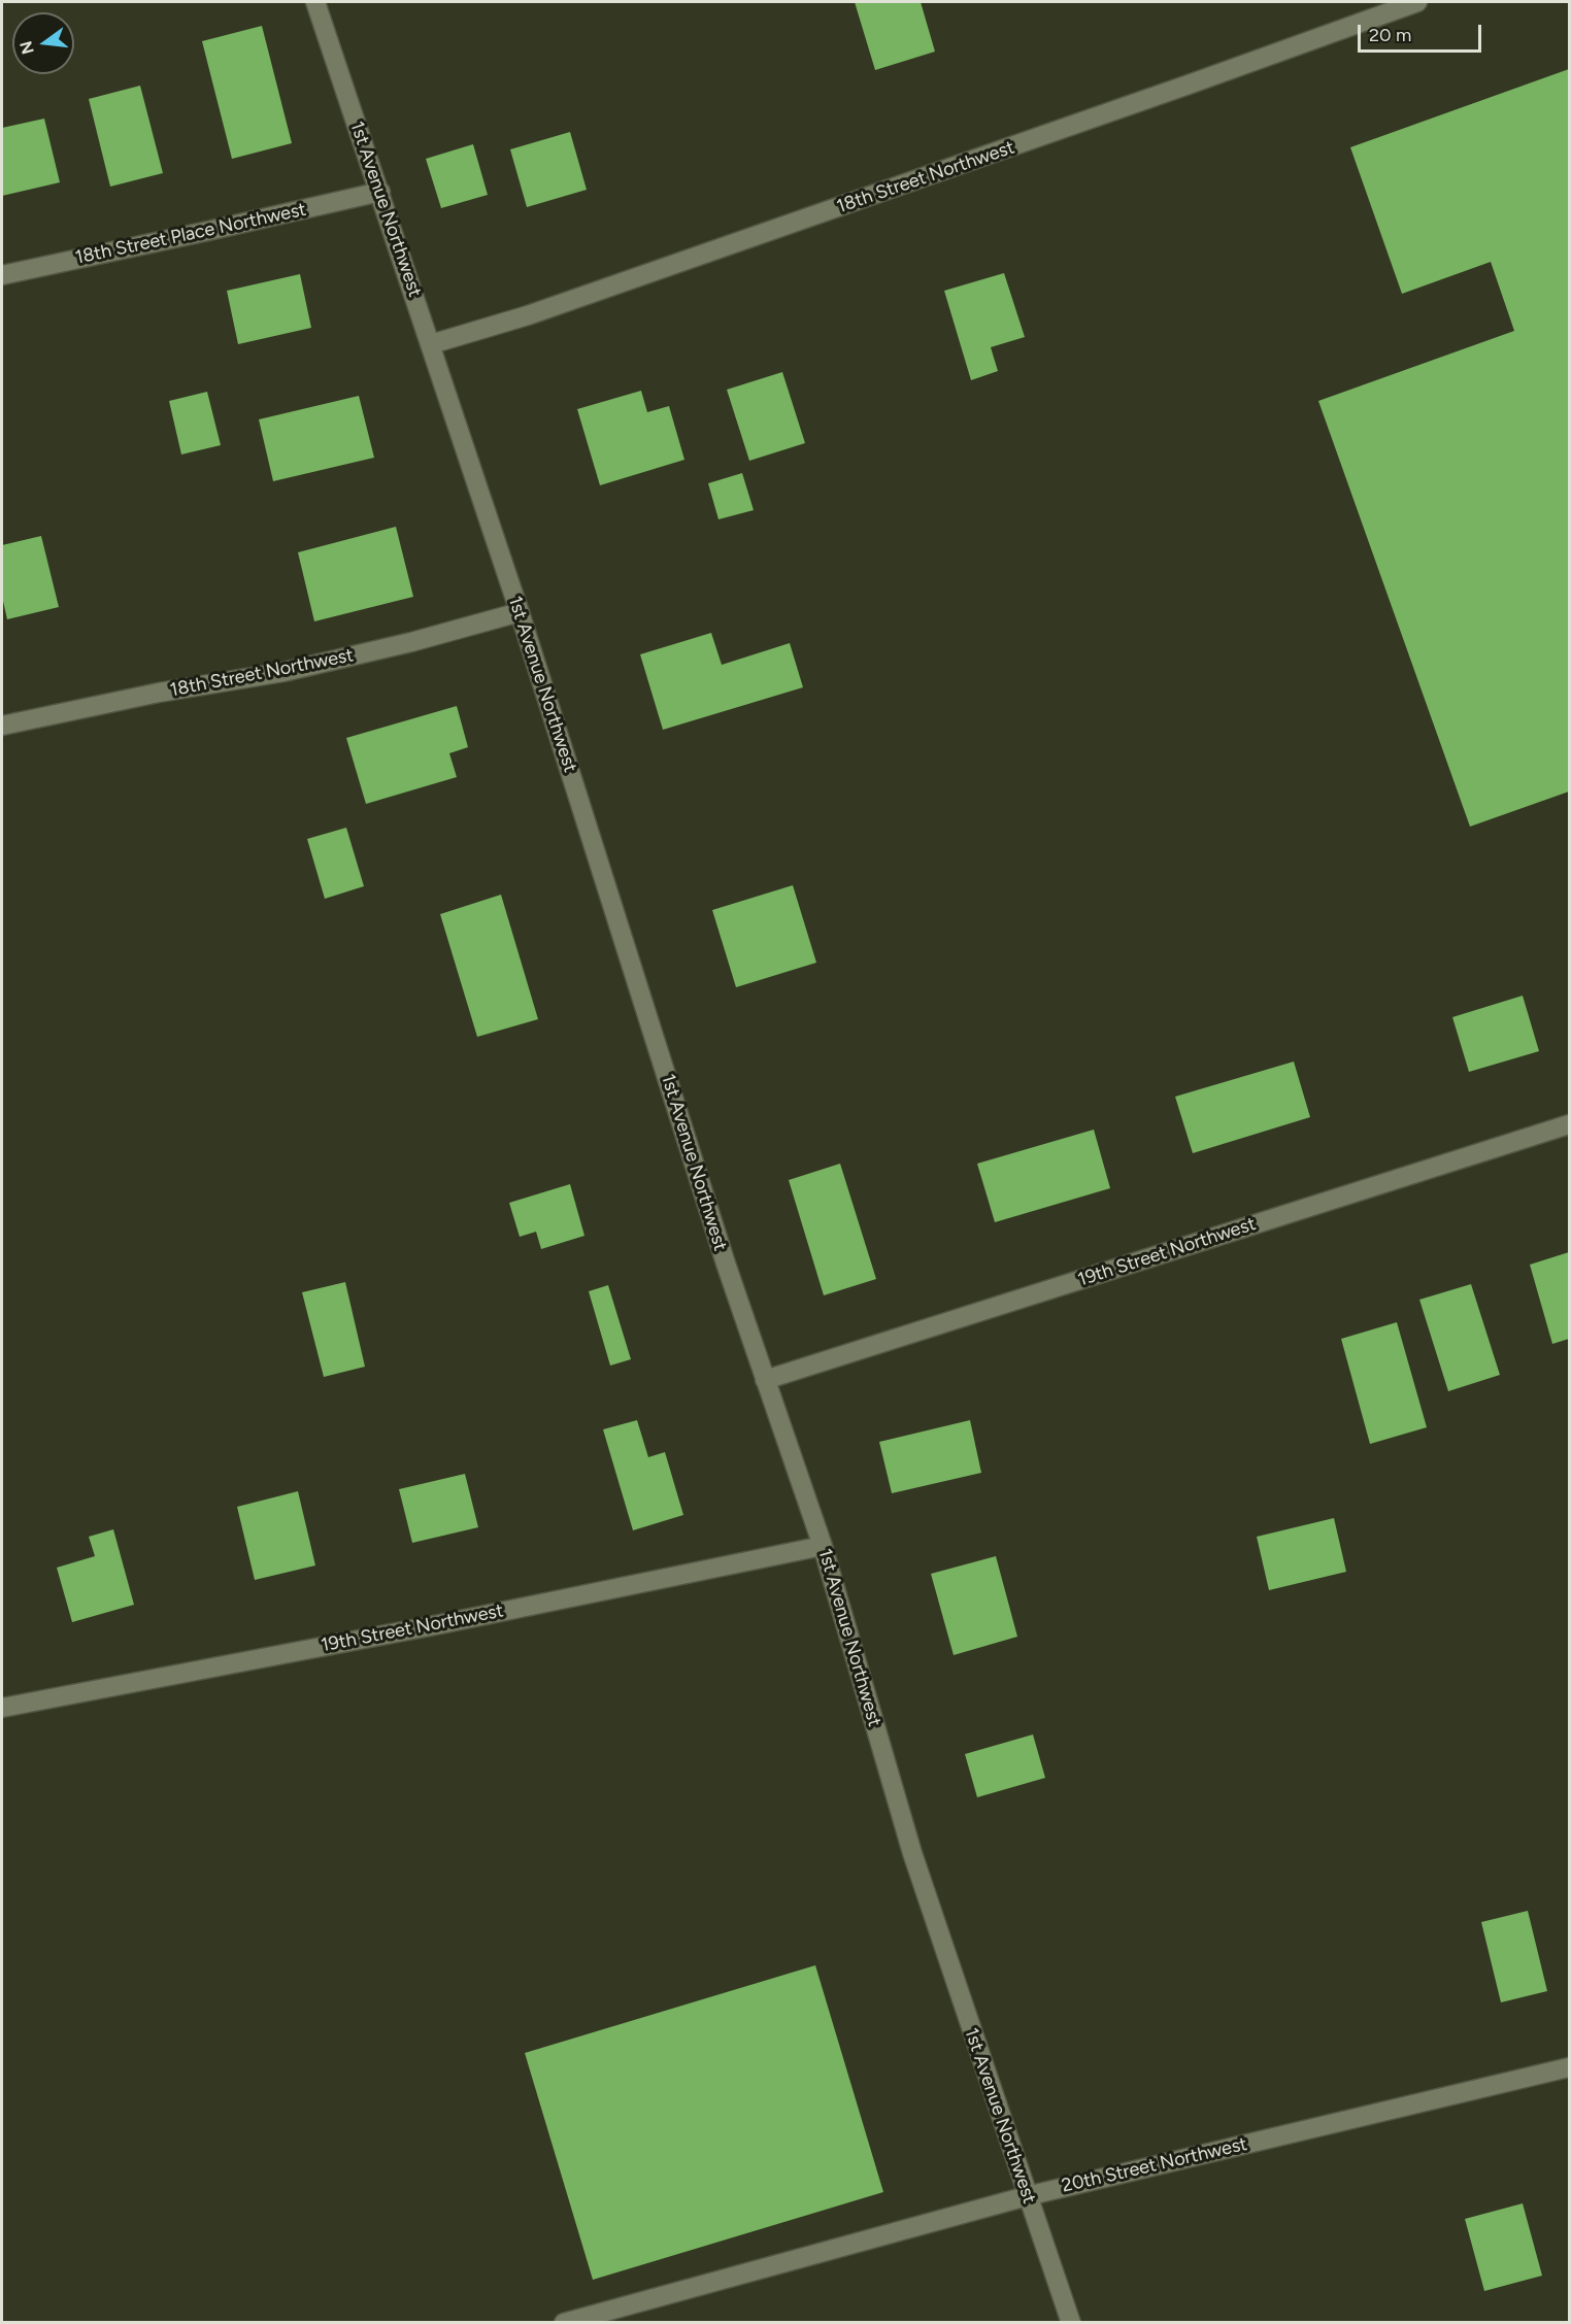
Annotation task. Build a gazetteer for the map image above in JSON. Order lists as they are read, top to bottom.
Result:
{
  "streets": {
    "street": [
      "18th Street Northwest",
      "1st Avenue Northwest",
      "18th Street Place Northwest",
      "19th Street Northwest",
      "20th Street Northwest"
    ]
  },
  "crossings": [
    ["18th Street Northwest", "1st Avenue Northwest"],
    ["1st Avenue Northwest", "18th Street Place Northwest"],
    ["1st Avenue Northwest", "19th Street Northwest"],
    ["1st Avenue Northwest", "20th Street Northwest"]
  ],
  "scale_bar": "20 m",
  "north": "left"
}
